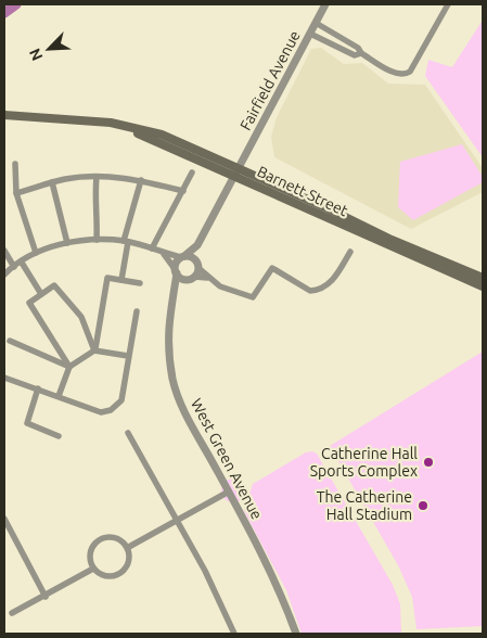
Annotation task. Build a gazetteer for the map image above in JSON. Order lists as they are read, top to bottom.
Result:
{
  "streets": {
    "main road": ["Barnett Street"],
    "street": ["Fairfield Avenue", "West Green Avenue"]
  },
  "crossings": [
    ["Fairfield Avenue", "Barnett Street"]
  ],
  "places": ["Catherine Hall Sports Complex", "The Catherine Hall Stadium"],
  "north": "bottom left"
}
